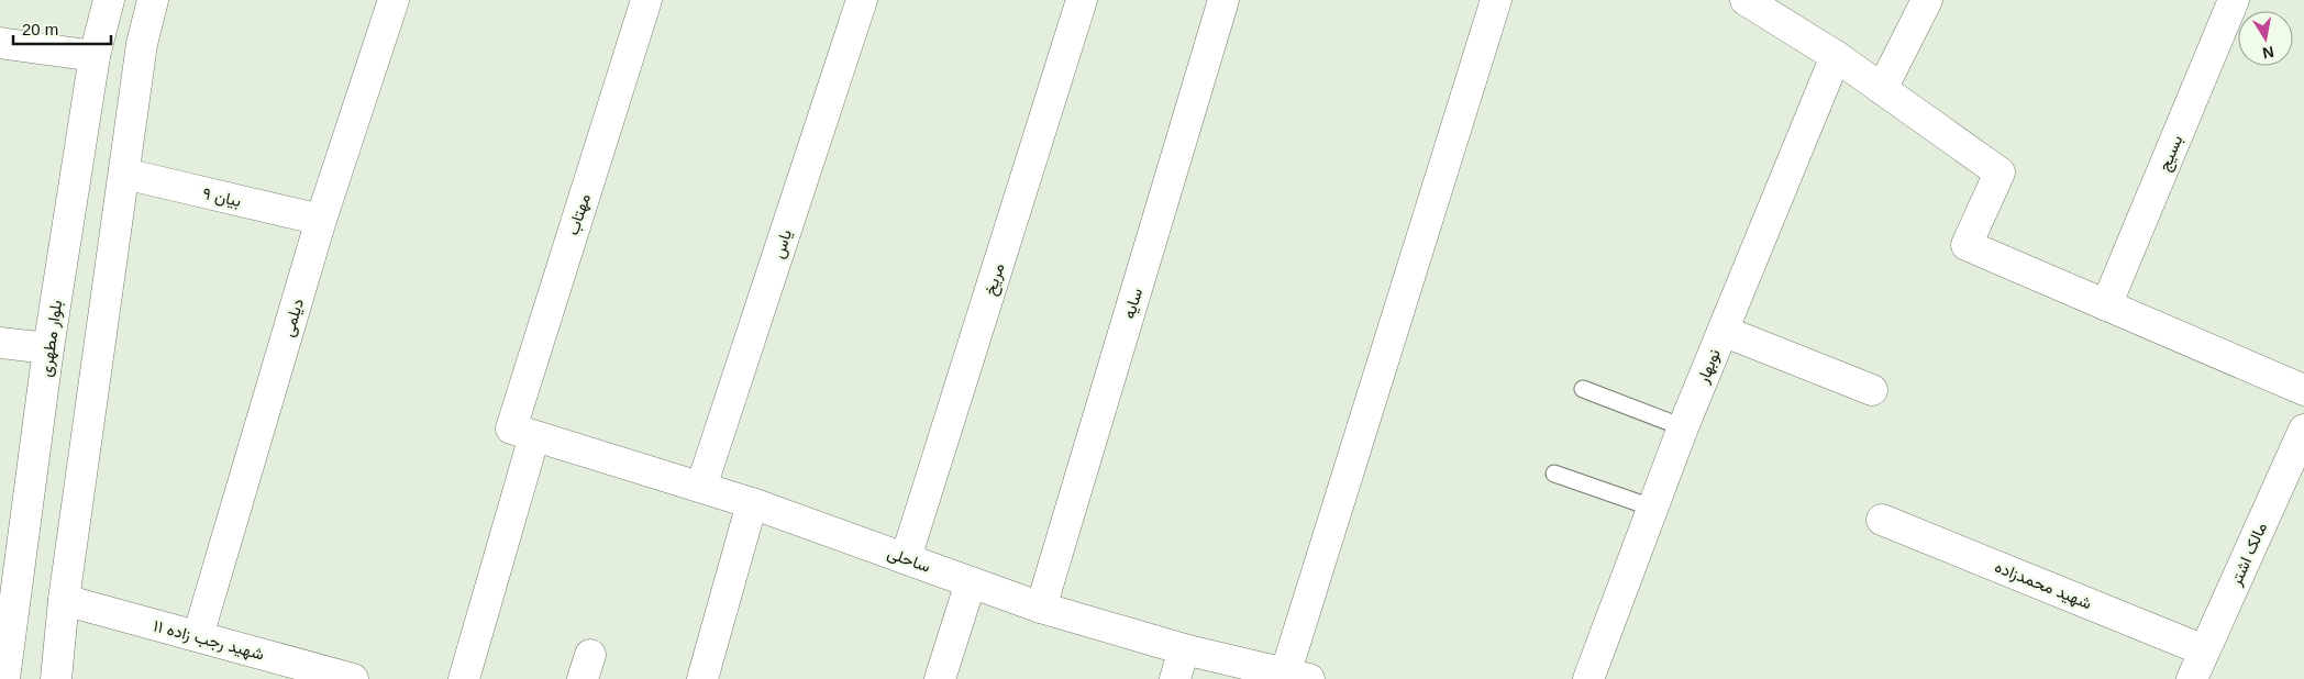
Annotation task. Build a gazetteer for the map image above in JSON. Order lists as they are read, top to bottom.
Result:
{
  "streets": {
    "street": [
      "بسیج",
      "بیان ۹",
      "مهتاب",
      "یاس",
      "مریخ",
      "سایه",
      "دیلمی",
      "بلوار مطهری",
      "نوبهار",
      "مالک اشتر",
      "ساحلی",
      "شهید محمدزاده",
      "شهید رجب زاده ۱۱"
    ]
  },
  "crossings": [
    ["بیان ۹", "دیلمی"],
    ["مهتاب", "ساحلی"],
    ["یاس", "ساحلی"],
    ["مریخ", "ساحلی"],
    ["سایه", "ساحلی"],
    ["دیلمی", "شهید رجب زاده ۱۱"],
    ["مالک اشتر", "شهید محمدزاده"]
  ],
  "scale_bar": "20 m",
  "north": "bottom"
}
